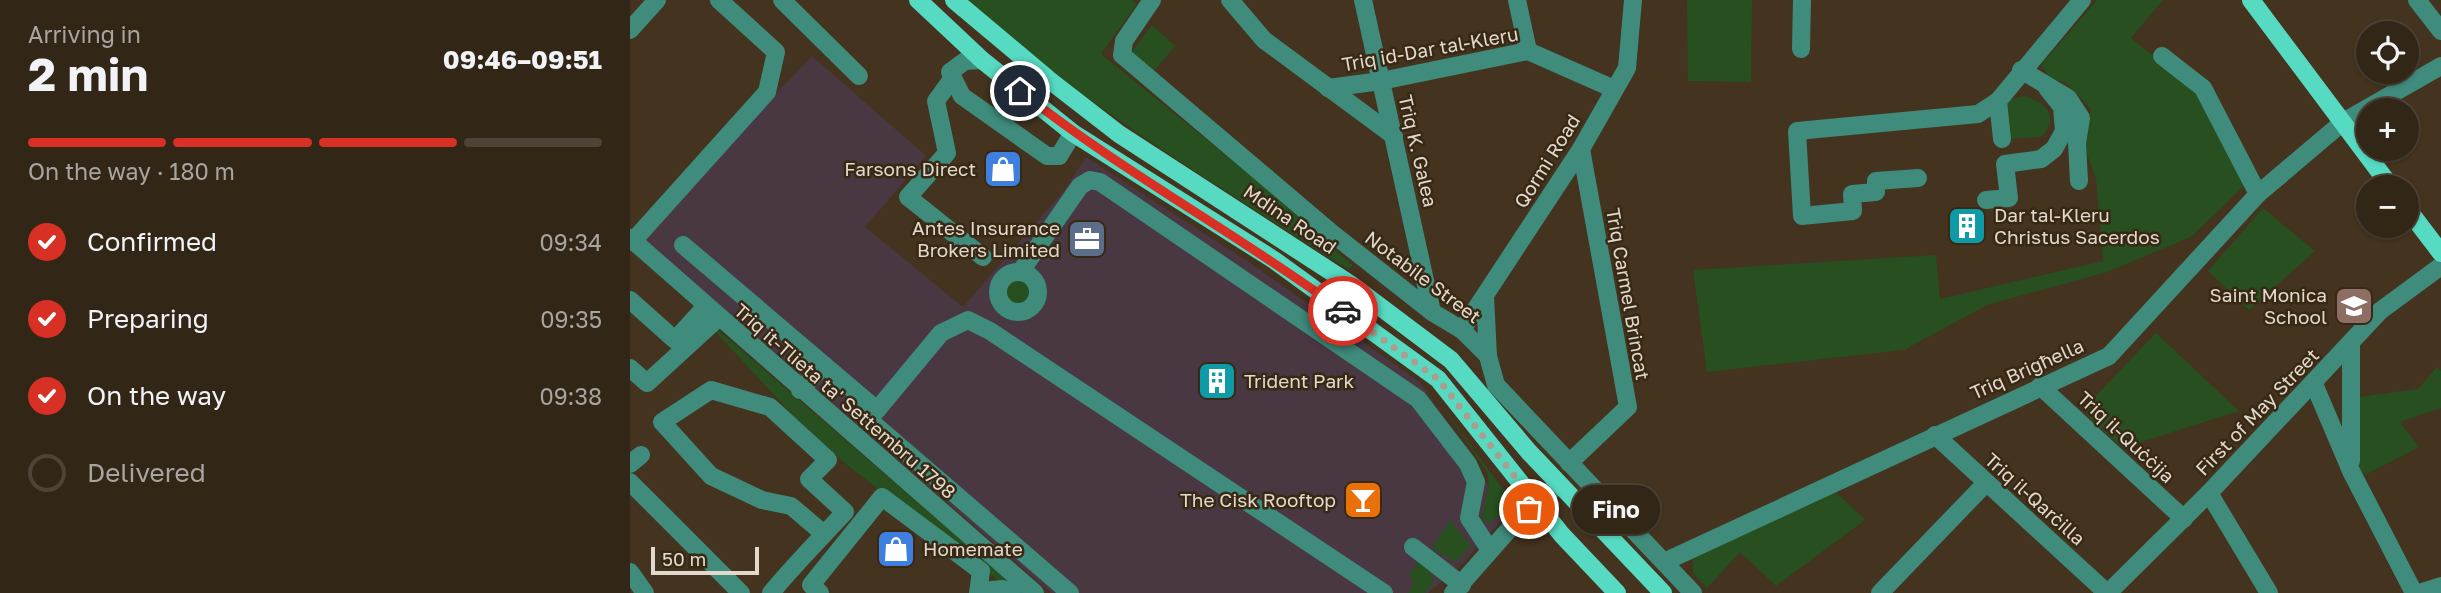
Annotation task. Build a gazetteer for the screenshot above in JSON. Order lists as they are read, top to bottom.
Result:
{
  "streets": {
    "main road": ["Mdina Road"],
    "street": [
      "Triq id-Dar tal-Kleru",
      "Triq K. Galea",
      "Qormi Road",
      "Notabile Street",
      "Triq Carmel Brincat",
      "Triq Brigħella",
      "Triq it-Tlieta ta' Settembru 1798",
      "First of May Street",
      "Triq il-Quċċija",
      "Triq il-Qarċilla"
    ]
  },
  "crossings": [
    ["Triq id-Dar tal-Kleru", "Triq K. Galea"],
    ["Triq id-Dar tal-Kleru", "Qormi Road"],
    ["Triq K. Galea", "Notabile Street"],
    ["Qormi Road", "Notabile Street"],
    ["Qormi Road", "Triq Carmel Brincat"],
    ["Notabile Street", "Triq Carmel Brincat"],
    ["Notabile Street", "Triq Brigħella"],
    ["Triq Brigħella", "Triq il-Quċċija"],
    ["Triq Brigħella", "Triq il-Qarċilla"],
    ["First of May Street", "Triq il-Quċċija"],
    ["First of May Street", "Triq il-Qarċilla"]
  ],
  "places": {
    "shop": ["Farsons Direct", "Homemate"],
    "building": ["Dar tal-Kleru Christus Sacerdos", "Trident Park"],
    "office": ["Antes Insurance Brokers Limited"],
    "school or university": ["Saint Monica School"],
    "bar": ["The Cisk Rooftop"],
    "other": ["Fino"]
  },
  "scale_bar": "50 m",
  "page": {
    "heading": ["2 min", "Arriving in", "09:46–09:51"],
    "map_buttons": ["+", "−"],
    "bar": "On the way · 180 m",
    "list": [
      ["Confirmed", "09:34"],
      ["Preparing", "09:35"],
      ["On the way", "09:38"],
      "Delivered"
    ],
    "bubble": "Fino",
    "scale": "50 m"
  }
}
